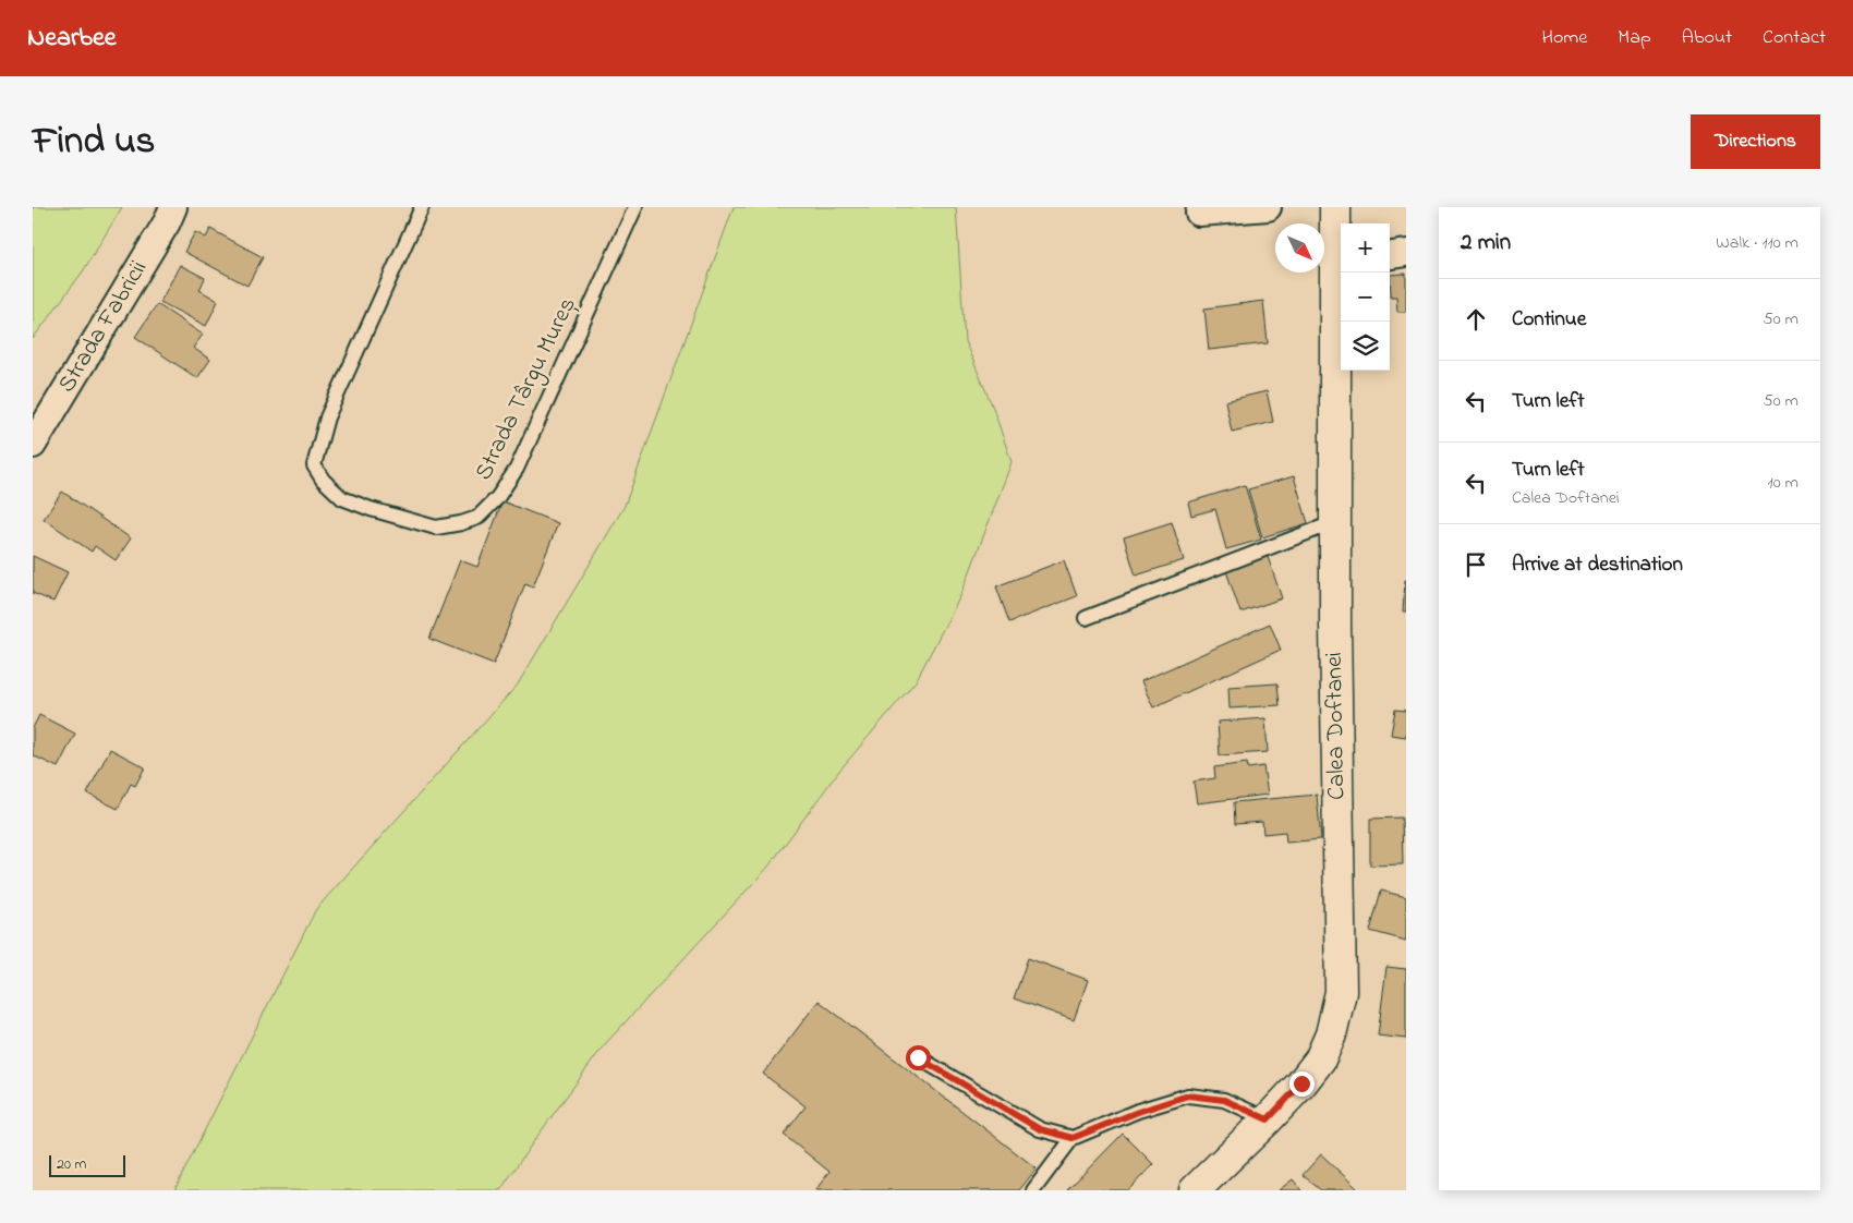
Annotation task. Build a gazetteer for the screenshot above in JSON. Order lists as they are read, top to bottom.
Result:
{
  "streets": {
    "main road": ["Calea Doftanei"],
    "street": ["Strada Fabricii"],
    "lane": ["Strada Târgu Mureș"]
  },
  "scale_bar": "20 m",
  "north": "bottom right",
  "page": {
    "header": "Nearbee",
    "nav": [
      "Home",
      "Map",
      "About",
      "Contact"
    ],
    "title": "Find us",
    "buttons": "Directions",
    "heading": ["2 min", "Walk · 110 m"],
    "map_buttons": ["+", "−"],
    "list": [
      ["Continue", "50 m"],
      ["Turn left", "50 m"],
      ["Turn left", "Calea Doftanei", "10 m"],
      "Arrive at destination"
    ],
    "scale": "20 m"
  }
}
